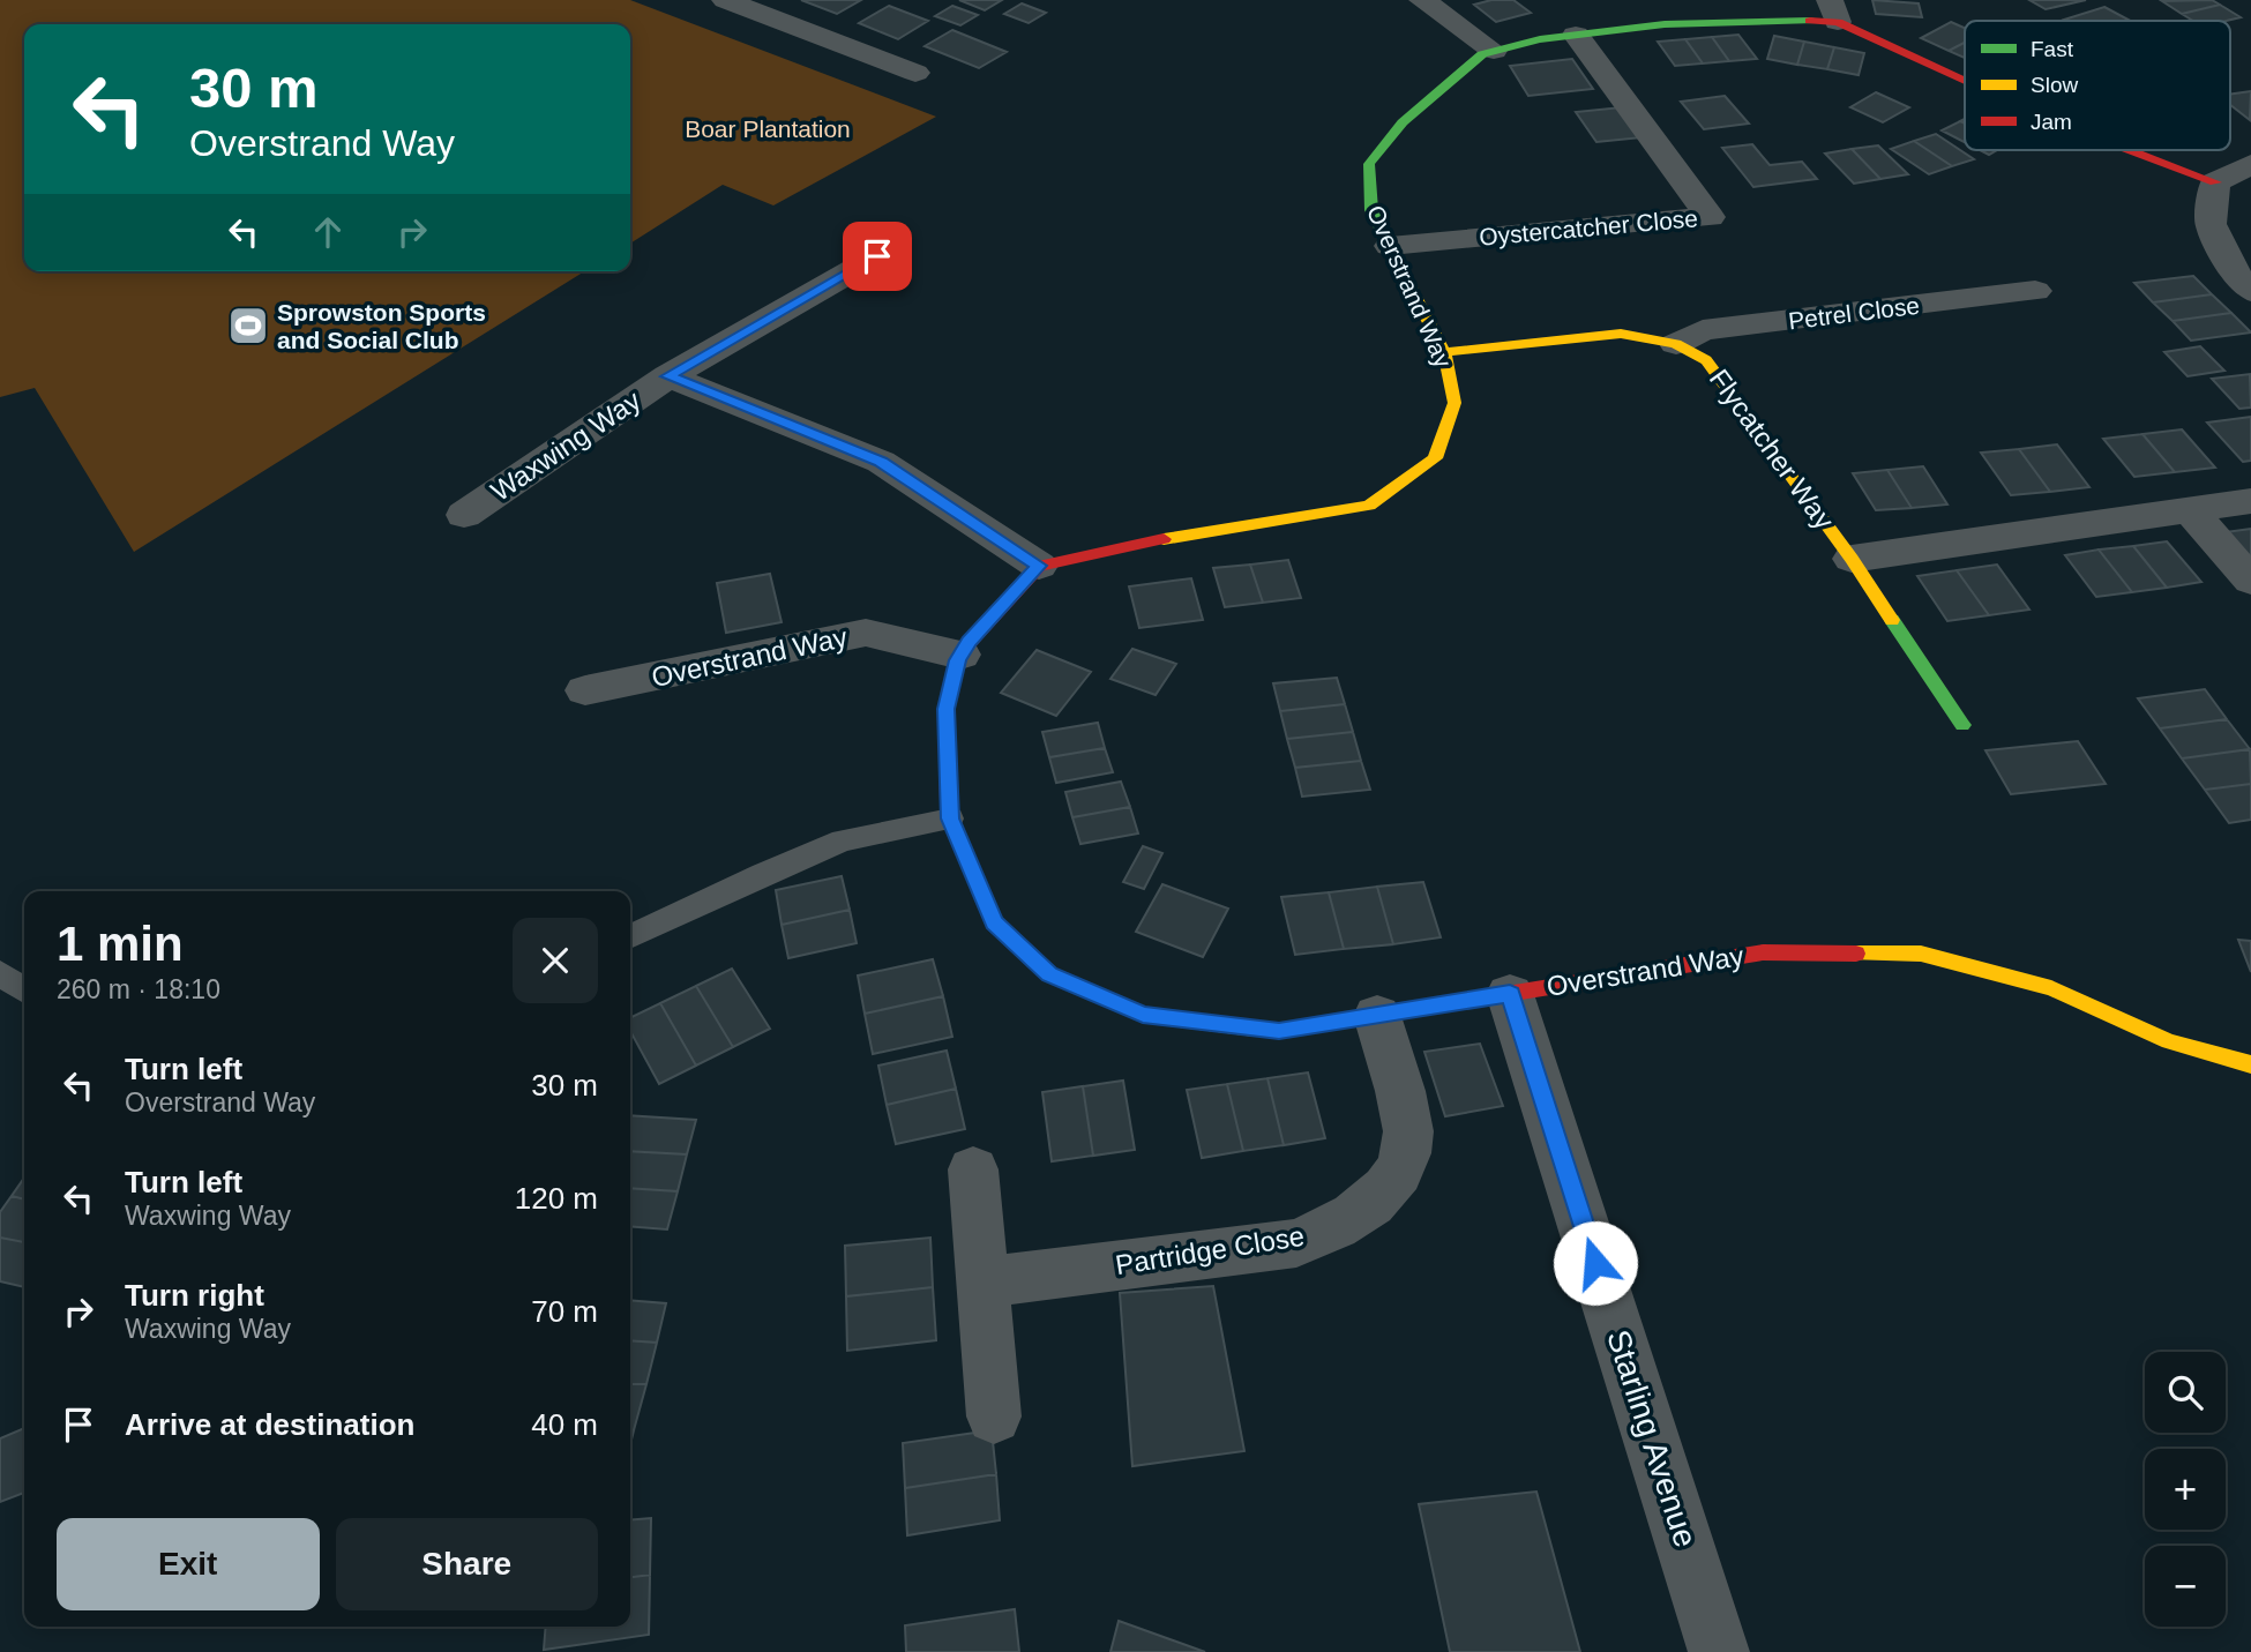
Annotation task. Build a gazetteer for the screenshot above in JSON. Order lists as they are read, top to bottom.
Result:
{
  "streets": {
    "street": [
      "Oystercatcher Close",
      "Overstrand Way",
      "Petrel Close",
      "Waxwing Way",
      "Flycatcher Way",
      "Partridge Close",
      "Starling Avenue"
    ]
  },
  "crossings": [
    ["Oystercatcher Close", "Overstrand Way"],
    ["Overstrand Way", "Waxwing Way"],
    ["Overstrand Way", "Flycatcher Way"],
    ["Overstrand Way", "Partridge Close"],
    ["Overstrand Way", "Starling Avenue"],
    ["Petrel Close", "Flycatcher Way"]
  ],
  "parks": ["Boar Plantation"],
  "places": {
    "sports": ["Sprowston Sports and Social Club"]
  },
  "legend": ["Fast", "Slow", "Jam"],
  "page": {
    "turn": ["30 m", "Overstrand Way"],
    "heading": ["1 min", "260 m · 18:10"],
    "list": [
      {
        "name": "Turn left",
        "note": "Overstrand Way",
        "value": "30 m"
      },
      {
        "name": "Turn left",
        "note": "Waxwing Way",
        "value": "120 m"
      },
      {
        "name": "Turn right",
        "note": "Waxwing Way",
        "value": "70 m"
      },
      {
        "name": "Arrive at destination",
        "value": "40 m"
      }
    ],
    "map_buttons": ["+", "−"],
    "buttons": ["Exit", "Share"]
  }
}
